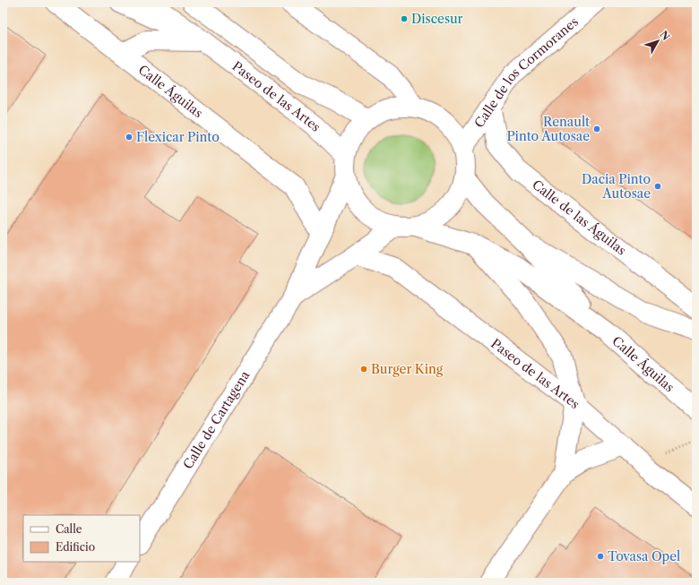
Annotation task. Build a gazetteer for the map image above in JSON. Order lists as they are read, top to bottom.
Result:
{
  "streets": {
    "street": [
      "Calle de los Cormoranes",
      "Calle Águilas",
      "Paseo de las Artes",
      "Calle de las Águilas",
      "Calle de Cartagena"
    ]
  },
  "crossings": [
    ["Calle de los Cormoranes", "Paseo de las Artes"],
    ["Calle de los Cormoranes", "Calle de las Águilas"],
    ["Calle de los Cormoranes", "Calle de Cartagena"],
    ["Calle Águilas", "Calle de Cartagena"],
    ["Paseo de las Artes", "Calle de Cartagena"]
  ],
  "places": [
    "Discesur",
    "Renault Pinto Autosae",
    "Flexicar Pinto",
    "Dacia Pinto Autosae",
    "Burger King",
    "Tovasa Opel"
  ],
  "legend": ["Calle", "Edificio"],
  "north": "top right"
}
